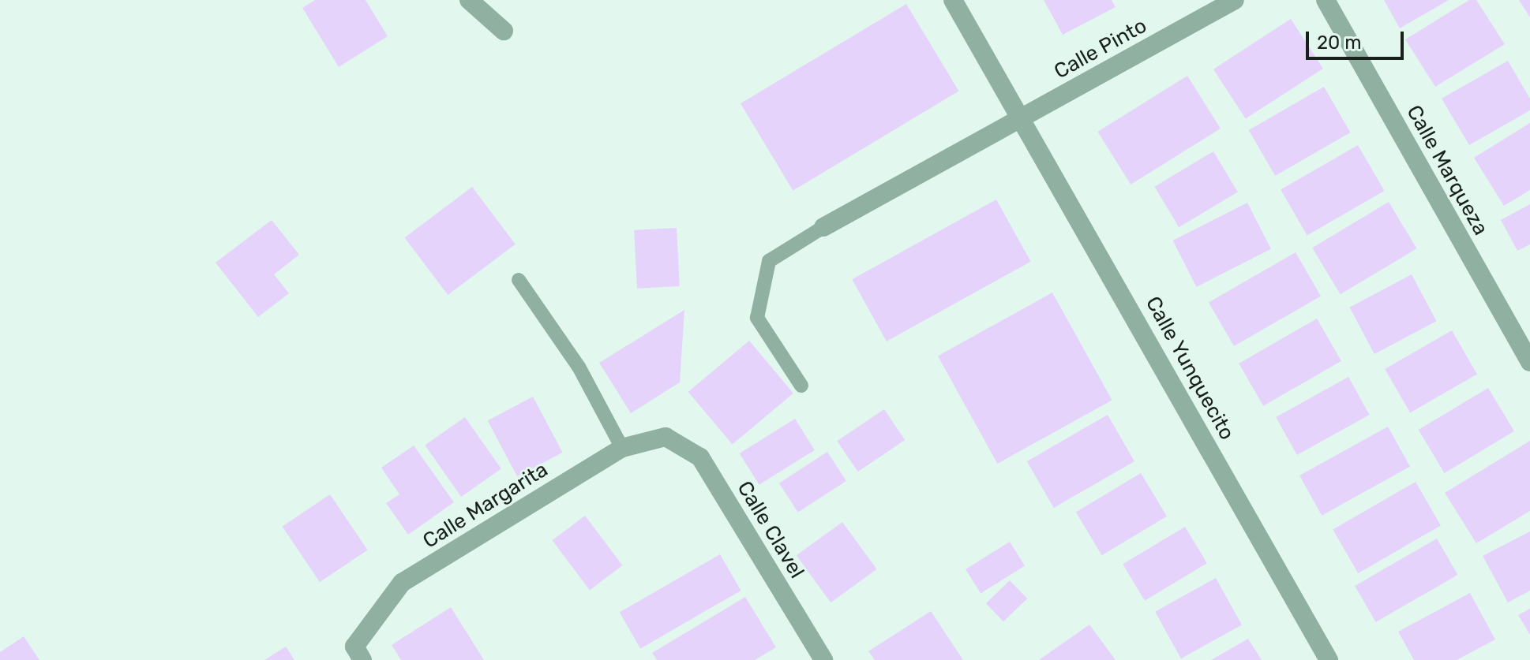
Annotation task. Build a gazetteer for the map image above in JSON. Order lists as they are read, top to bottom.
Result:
{
  "streets": {
    "street": [
      "Calle Pinto",
      "Calle Marqueza",
      "Calle Yunquecito",
      "Calle Margarita",
      "Calle Clavel"
    ]
  },
  "crossings": [
    ["Calle Pinto", "Calle Yunquecito"],
    ["Calle Margarita", "Calle Clavel"]
  ],
  "scale_bar": "20 m"
}
